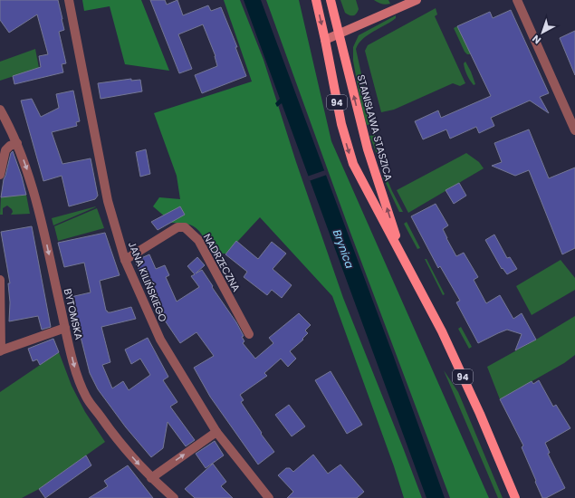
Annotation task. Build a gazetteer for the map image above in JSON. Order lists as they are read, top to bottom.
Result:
{
  "streets": {
    "main road": ["94", "STANISŁAWA STASZICA"],
    "street": ["NADRZECZNA", "JANA KILIŃSKIEGO", "BYTOMSKA"]
  },
  "crossings": [
    ["NADRZECZNA", "JANA KILIŃSKIEGO"]
  ],
  "one_way": ["BYTOMSKA"],
  "water": ["Brynica"],
  "north": "bottom left"
}
